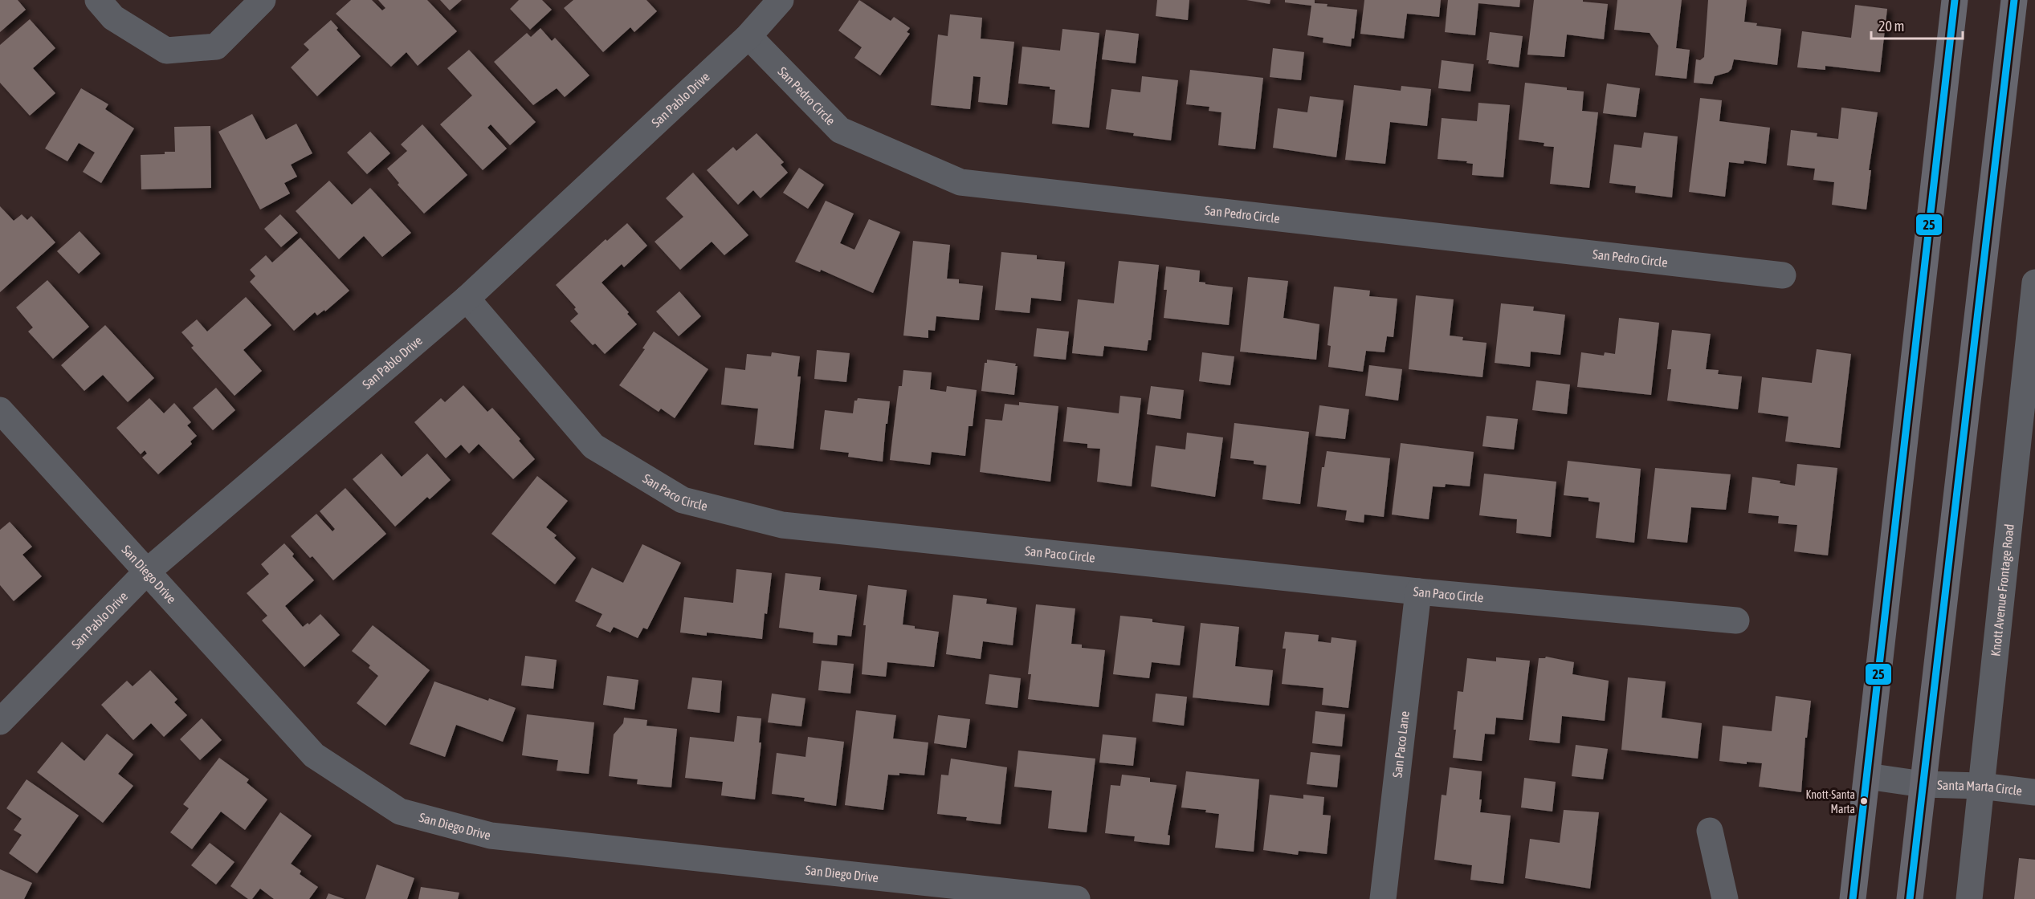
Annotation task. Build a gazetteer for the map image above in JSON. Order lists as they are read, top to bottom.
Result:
{
  "streets": {
    "street": [
      "San Pedro Circle",
      "San Pablo Drive",
      "San Paco Circle",
      "San Diego Drive",
      "Knott Avenue Frontage Road",
      "San Paco Lane",
      "Santa Marta Circle"
    ]
  },
  "crossings": [
    ["San Pedro Circle", "San Pablo Drive"],
    ["San Pablo Drive", "San Paco Circle"],
    ["San Pablo Drive", "San Diego Drive"],
    ["San Paco Circle", "San Paco Lane"],
    ["Knott Avenue Frontage Road", "Santa Marta Circle"]
  ],
  "places": ["Knott-Santa Marta"],
  "lines": ["transit line 25"],
  "scale_bar": "20 m"
}
